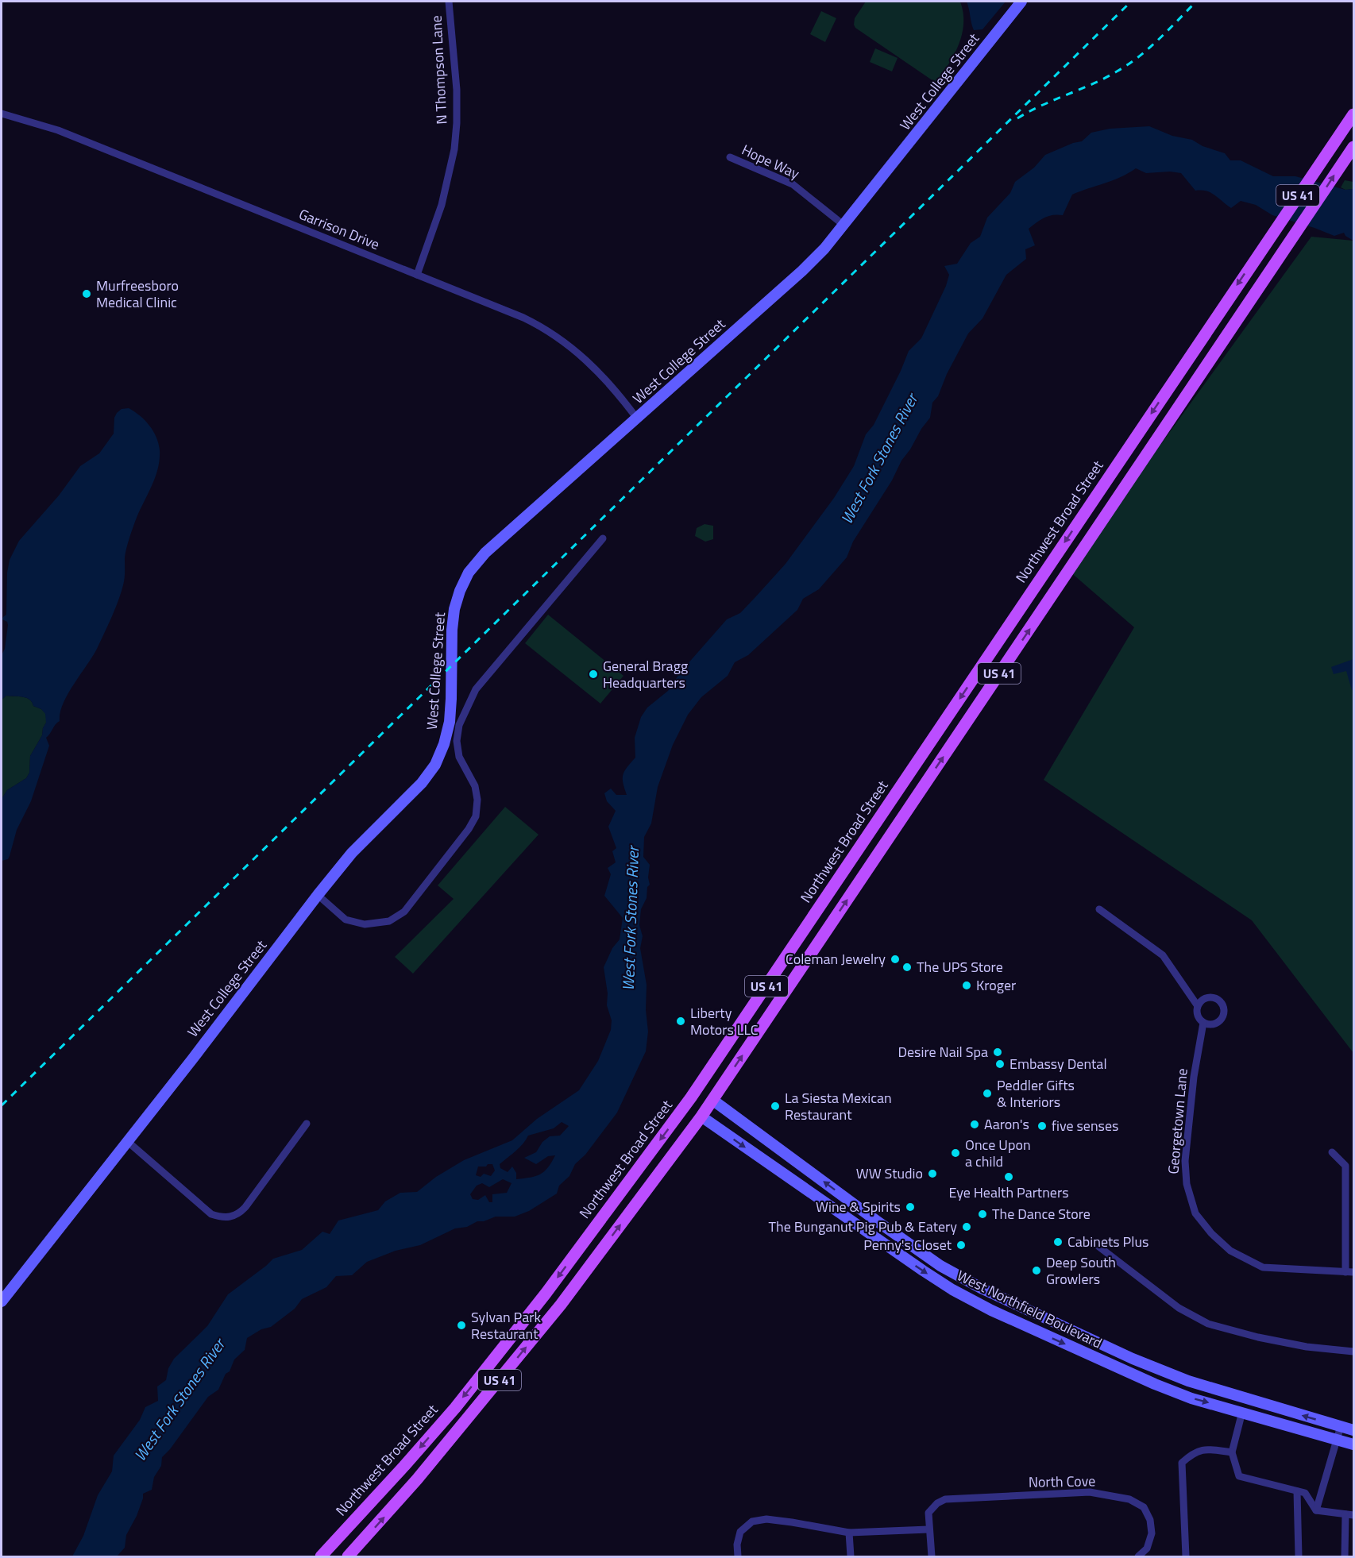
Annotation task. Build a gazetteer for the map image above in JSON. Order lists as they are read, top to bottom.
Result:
{
  "streets": {
    "main road": ["US 41", "Northwest Broad Street"],
    "street": [
      "N Thompson Lane",
      "West College Street",
      "Hope Way",
      "Garrison Drive",
      "Georgetown Lane",
      "West Northfield Boulevard",
      "North Cove"
    ]
  },
  "crossings": [
    ["N Thompson Lane", "Garrison Drive"],
    ["West College Street", "Hope Way"],
    ["West College Street", "Garrison Drive"],
    ["US 41", "West Northfield Boulevard"]
  ],
  "water": ["West Fork Stones River"],
  "places": [
    "Murfreesboro Medical Clinic",
    "General Bragg Headquarters",
    "Coleman Jewelry",
    "The UPS Store",
    "Kroger",
    "Liberty Motors LLC",
    "Desire Nail Spa",
    "Embassy Dental",
    "Peddler Gifts & Interiors",
    "La Siesta Mexican Restaurant",
    "Aaron's",
    "five senses",
    "Once Upon a child",
    "WW Studio",
    "Eye Health Partners",
    "Wine & Spirits",
    "The Dance Store",
    "The Bunganut Pig Pub & Eatery",
    "Cabinets Plus",
    "Penny's Closet",
    "Deep South Growlers",
    "Sylvan Park Restaurant"
  ]
}
